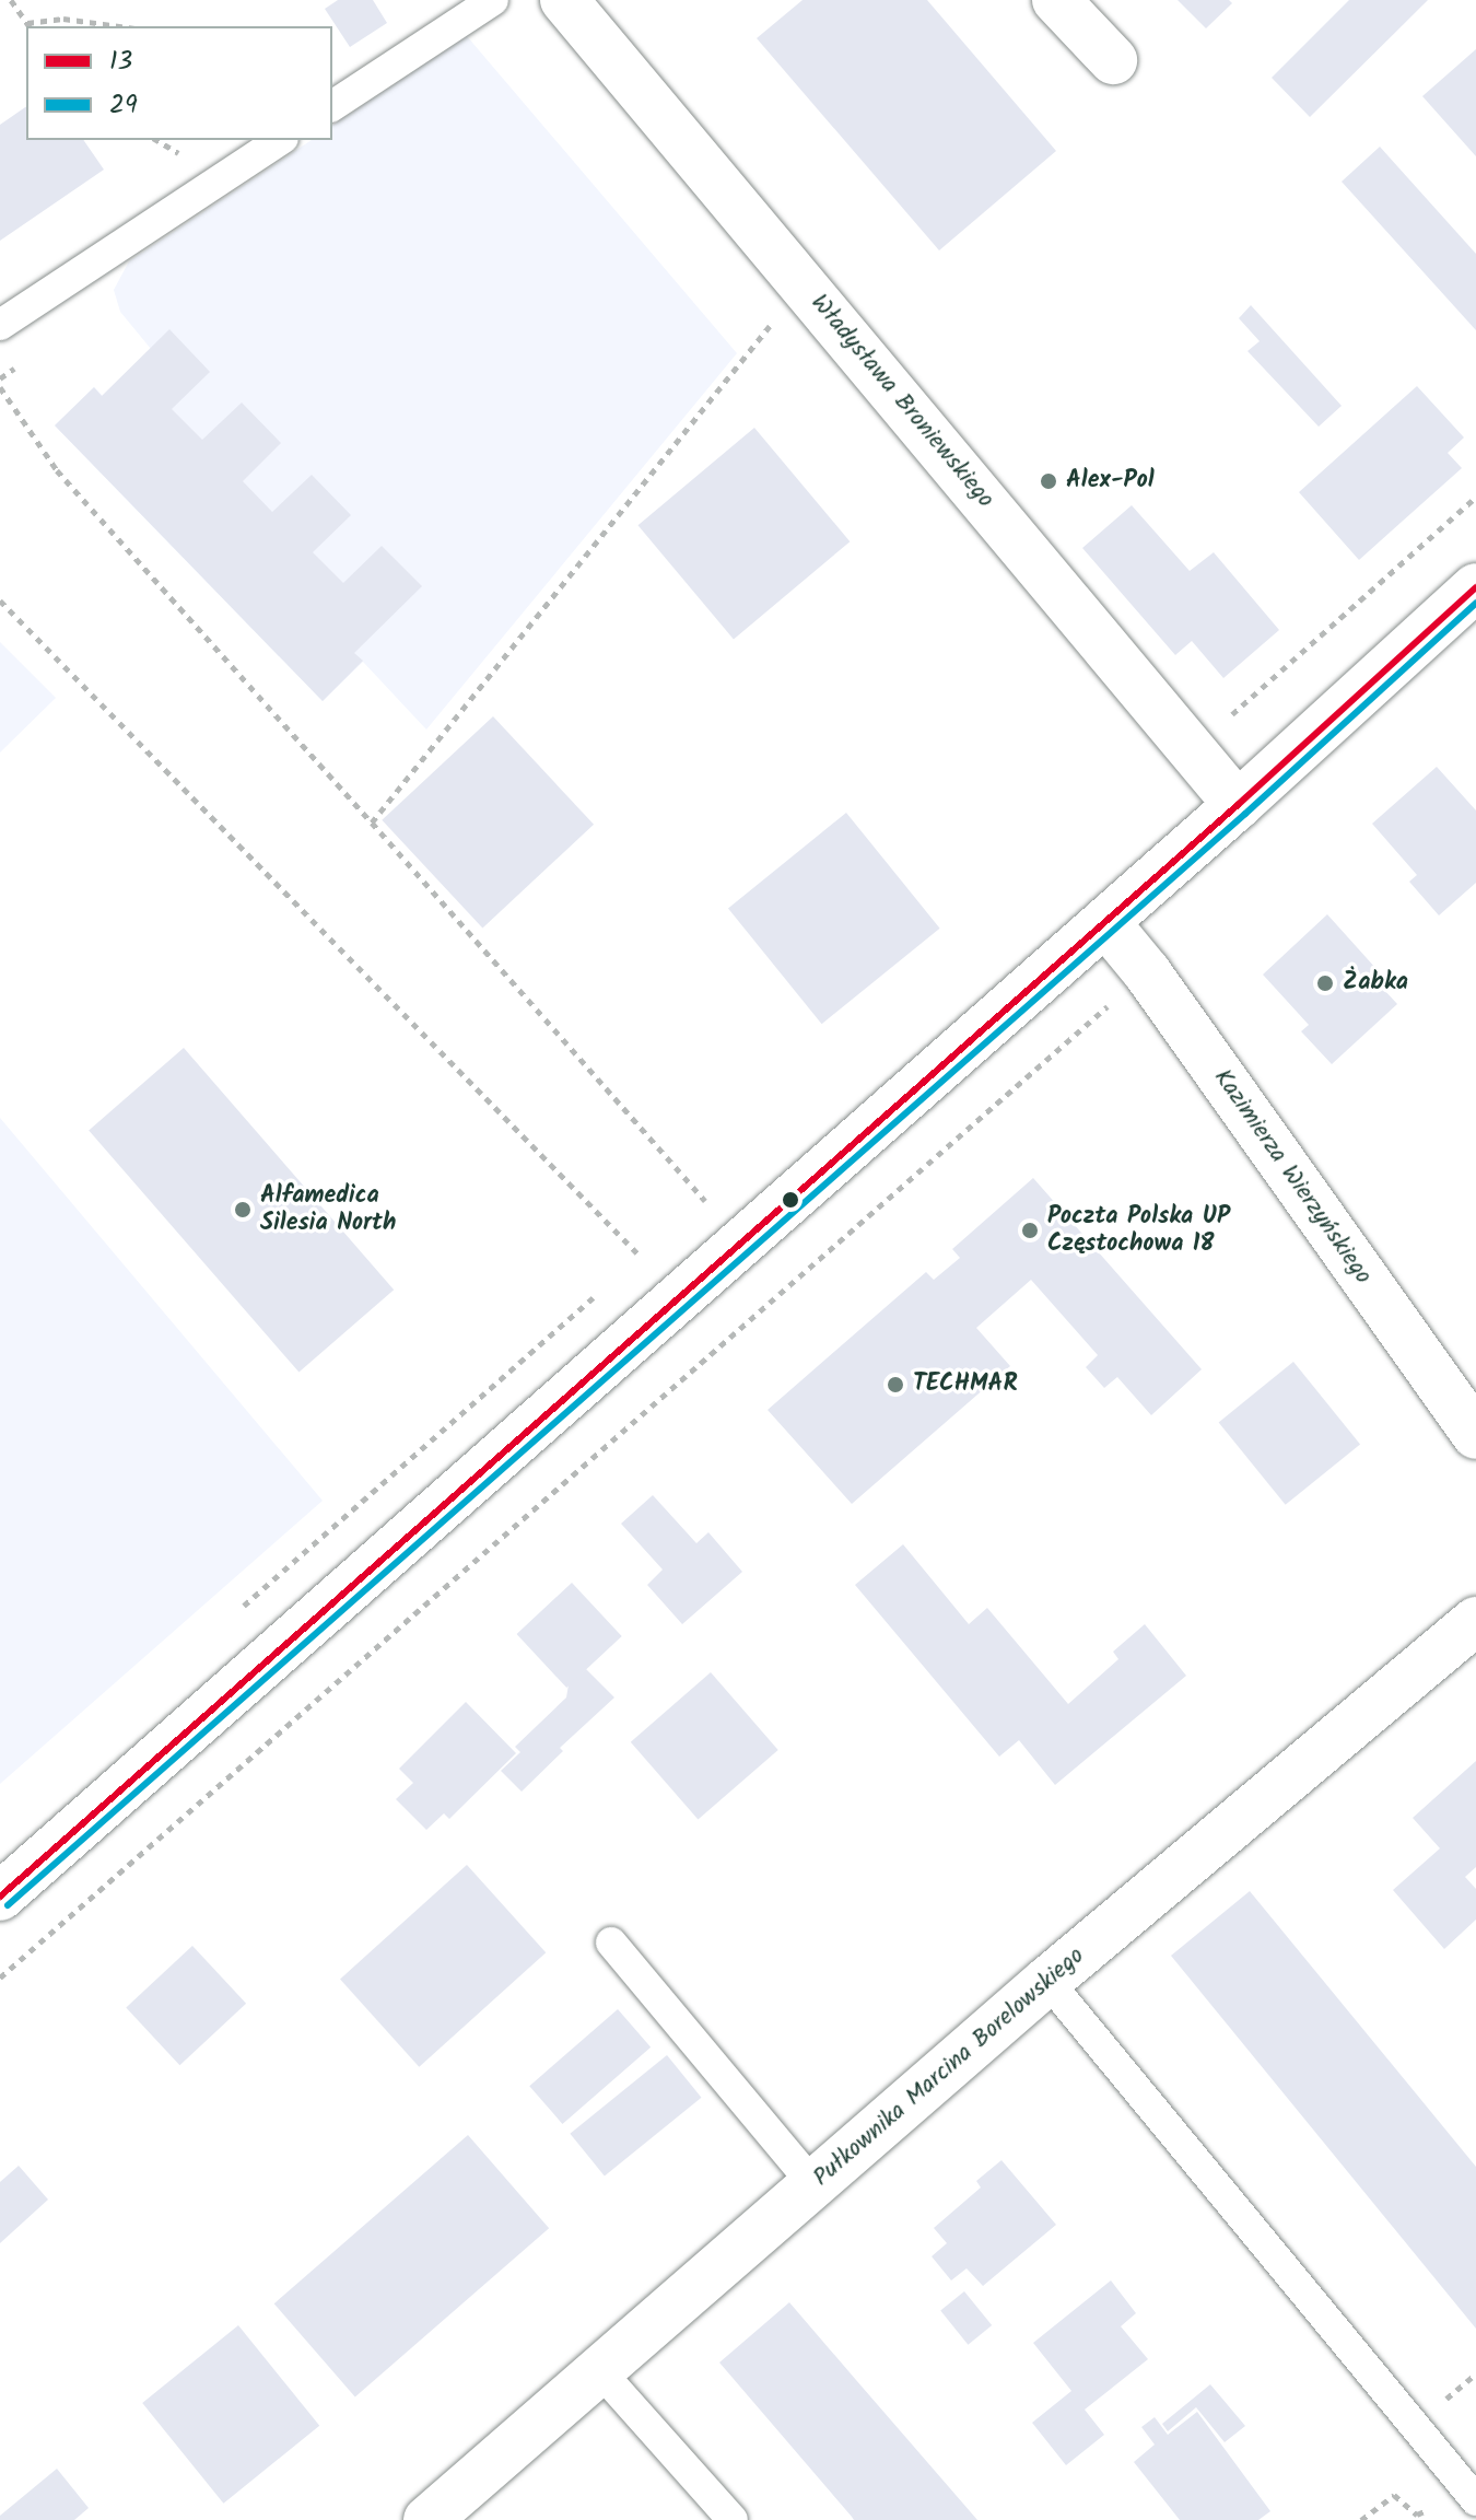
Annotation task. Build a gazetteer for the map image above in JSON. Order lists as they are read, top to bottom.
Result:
{
  "streets": {
    "street": ["Władysława Broniewskiego", "Kazimierza Wierzyńskiego", "Pułkownika Marcina Borelowskiego"]
  },
  "places": [
    "Alex-Pol",
    "Żabka",
    "Alfamedica Silesia North",
    "Poczta Polska UP Częstochowa 18",
    "TECHMAR"
  ],
  "lines": ["transit line 13", "transit line 29"],
  "legend": ["13", "29"]
}
